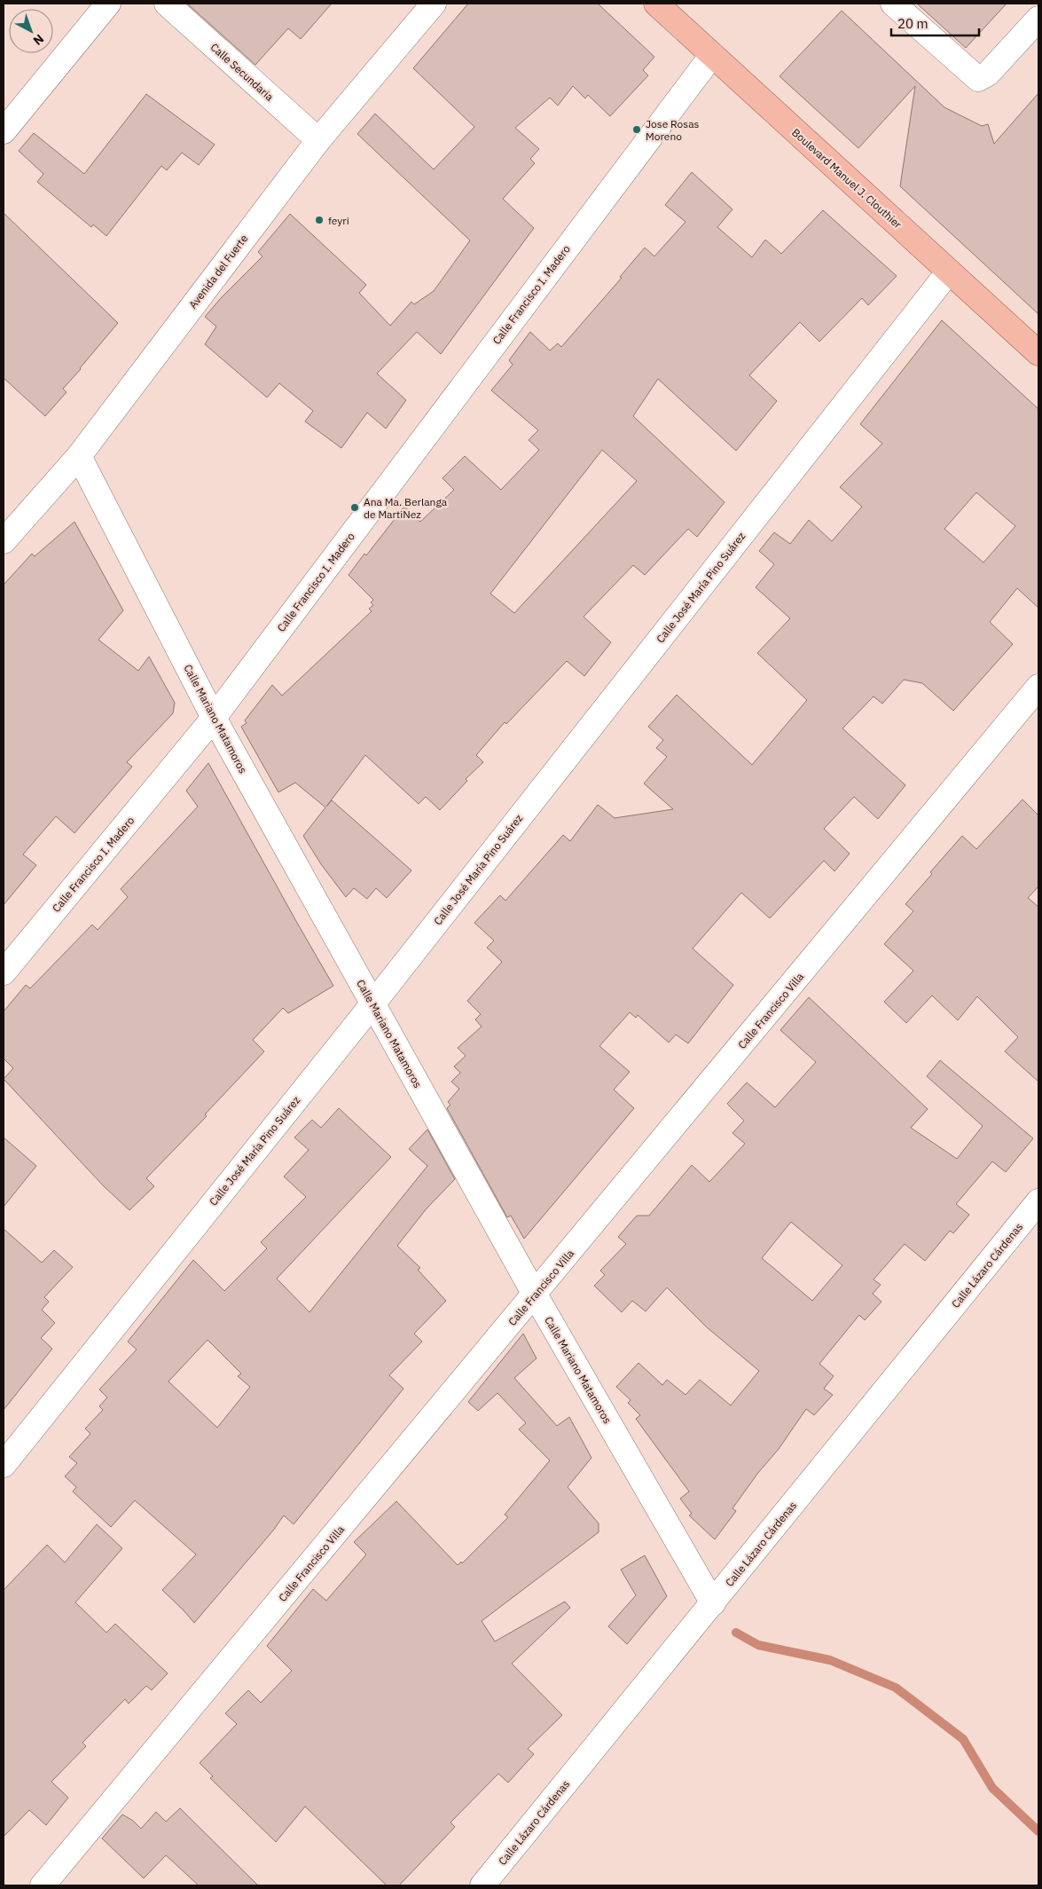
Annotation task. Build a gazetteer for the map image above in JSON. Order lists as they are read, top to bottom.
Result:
{
  "streets": {
    "main road": ["Boulevard Manuel J. Clouthier"],
    "street": [
      "Calle Secundaria",
      "Avenida del Fuerte",
      "Calle Francisco I. Madero",
      "Calle José María Pino Suárez",
      "Calle Mariano Matamoros",
      "Calle Francisco Villa",
      "Calle Lázaro Cárdenas"
    ]
  },
  "crossings": [
    ["Calle Secundaria", "Avenida del Fuerte"],
    ["Boulevard Manuel J. Clouthier", "Calle Francisco I. Madero"],
    ["Boulevard Manuel J. Clouthier", "Calle José María Pino Suárez"],
    ["Avenida del Fuerte", "Calle Mariano Matamoros"],
    ["Calle Francisco I. Madero", "Calle Mariano Matamoros"],
    ["Calle José María Pino Suárez", "Calle Mariano Matamoros"],
    ["Calle Mariano Matamoros", "Calle Francisco Villa"],
    ["Calle Mariano Matamoros", "Calle Lázaro Cárdenas"]
  ],
  "places": ["Jose Rosas Moreno", "feyri", "Ana Ma. Berlanga de MartiNez"],
  "scale_bar": "20 m",
  "north": "bottom right"
}
